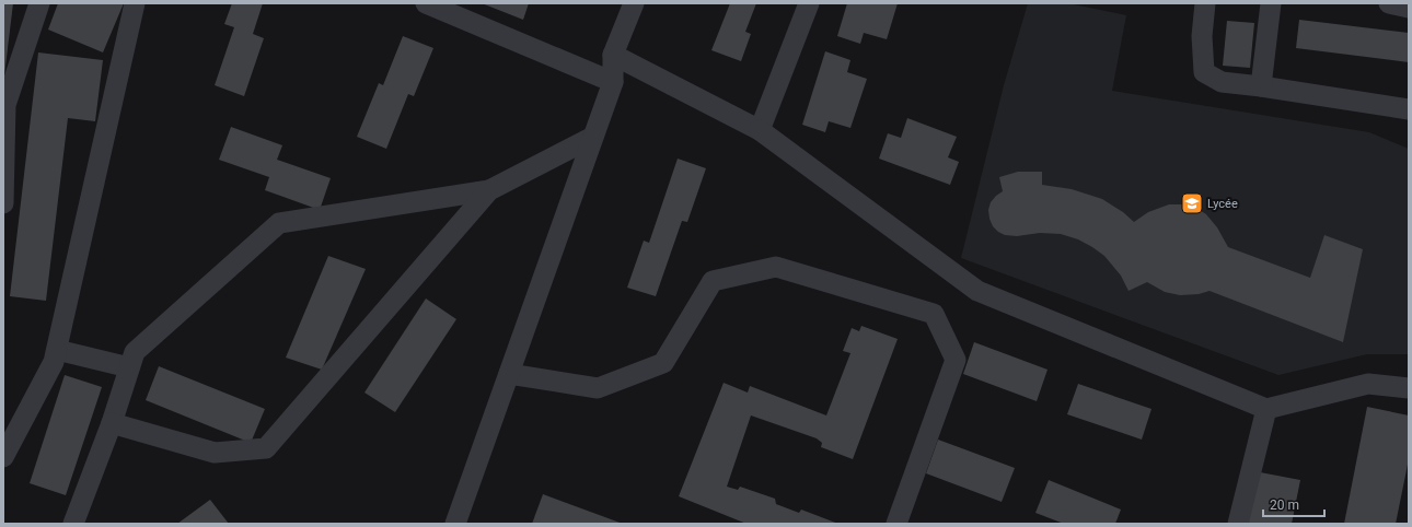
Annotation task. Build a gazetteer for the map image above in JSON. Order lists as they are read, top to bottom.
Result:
{
  "places": {
    "school or university": ["Lycée"]
  },
  "scale_bar": "20 m"
}
